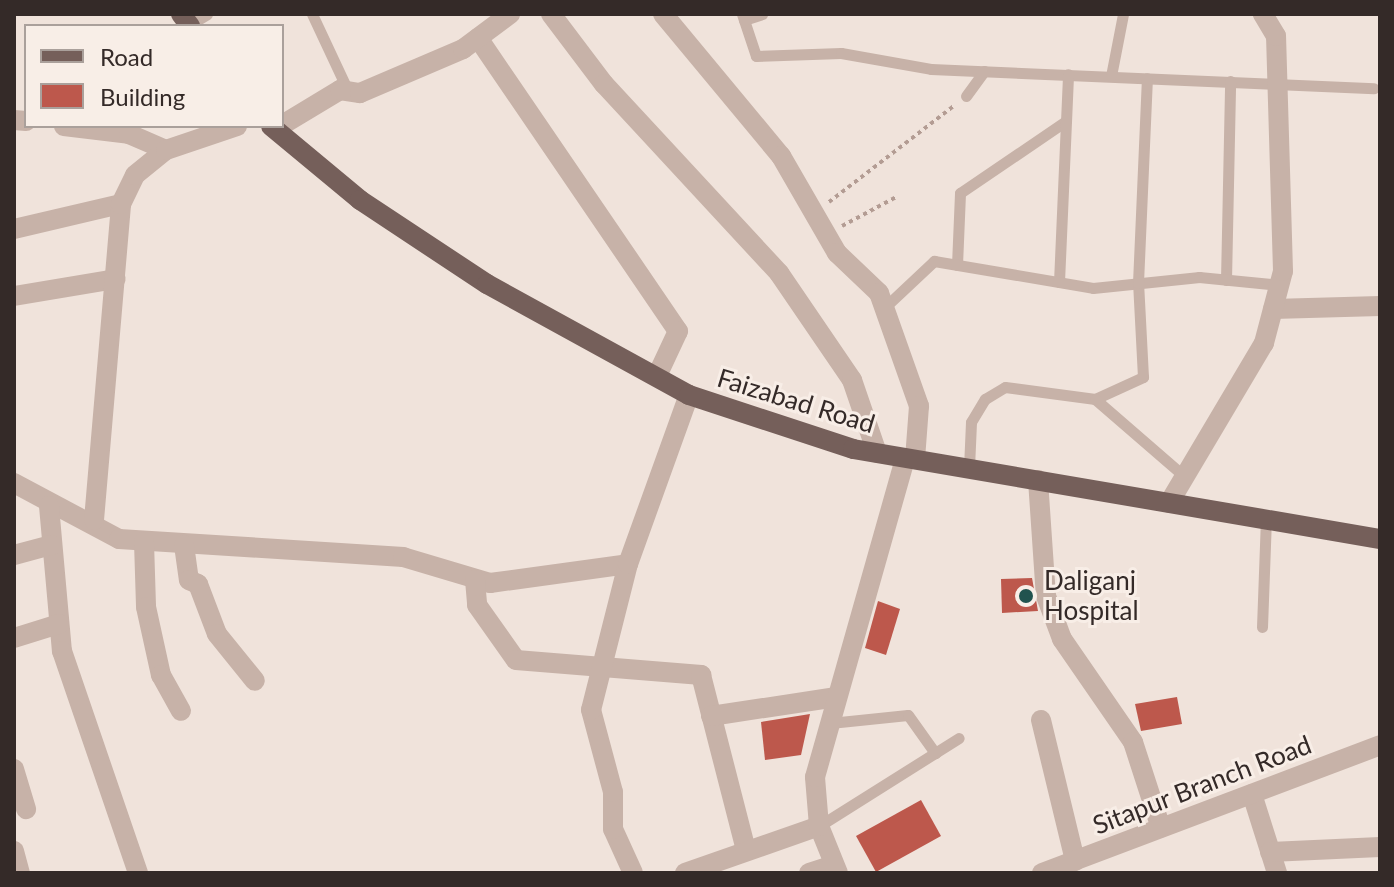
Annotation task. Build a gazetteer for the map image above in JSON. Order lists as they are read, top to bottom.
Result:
{
  "streets": {
    "main road": ["Faizabad Road"],
    "street": ["Sitapur Branch Road"]
  },
  "places": ["Daliganj Hospital"],
  "legend": ["Road", "Building"]
}
